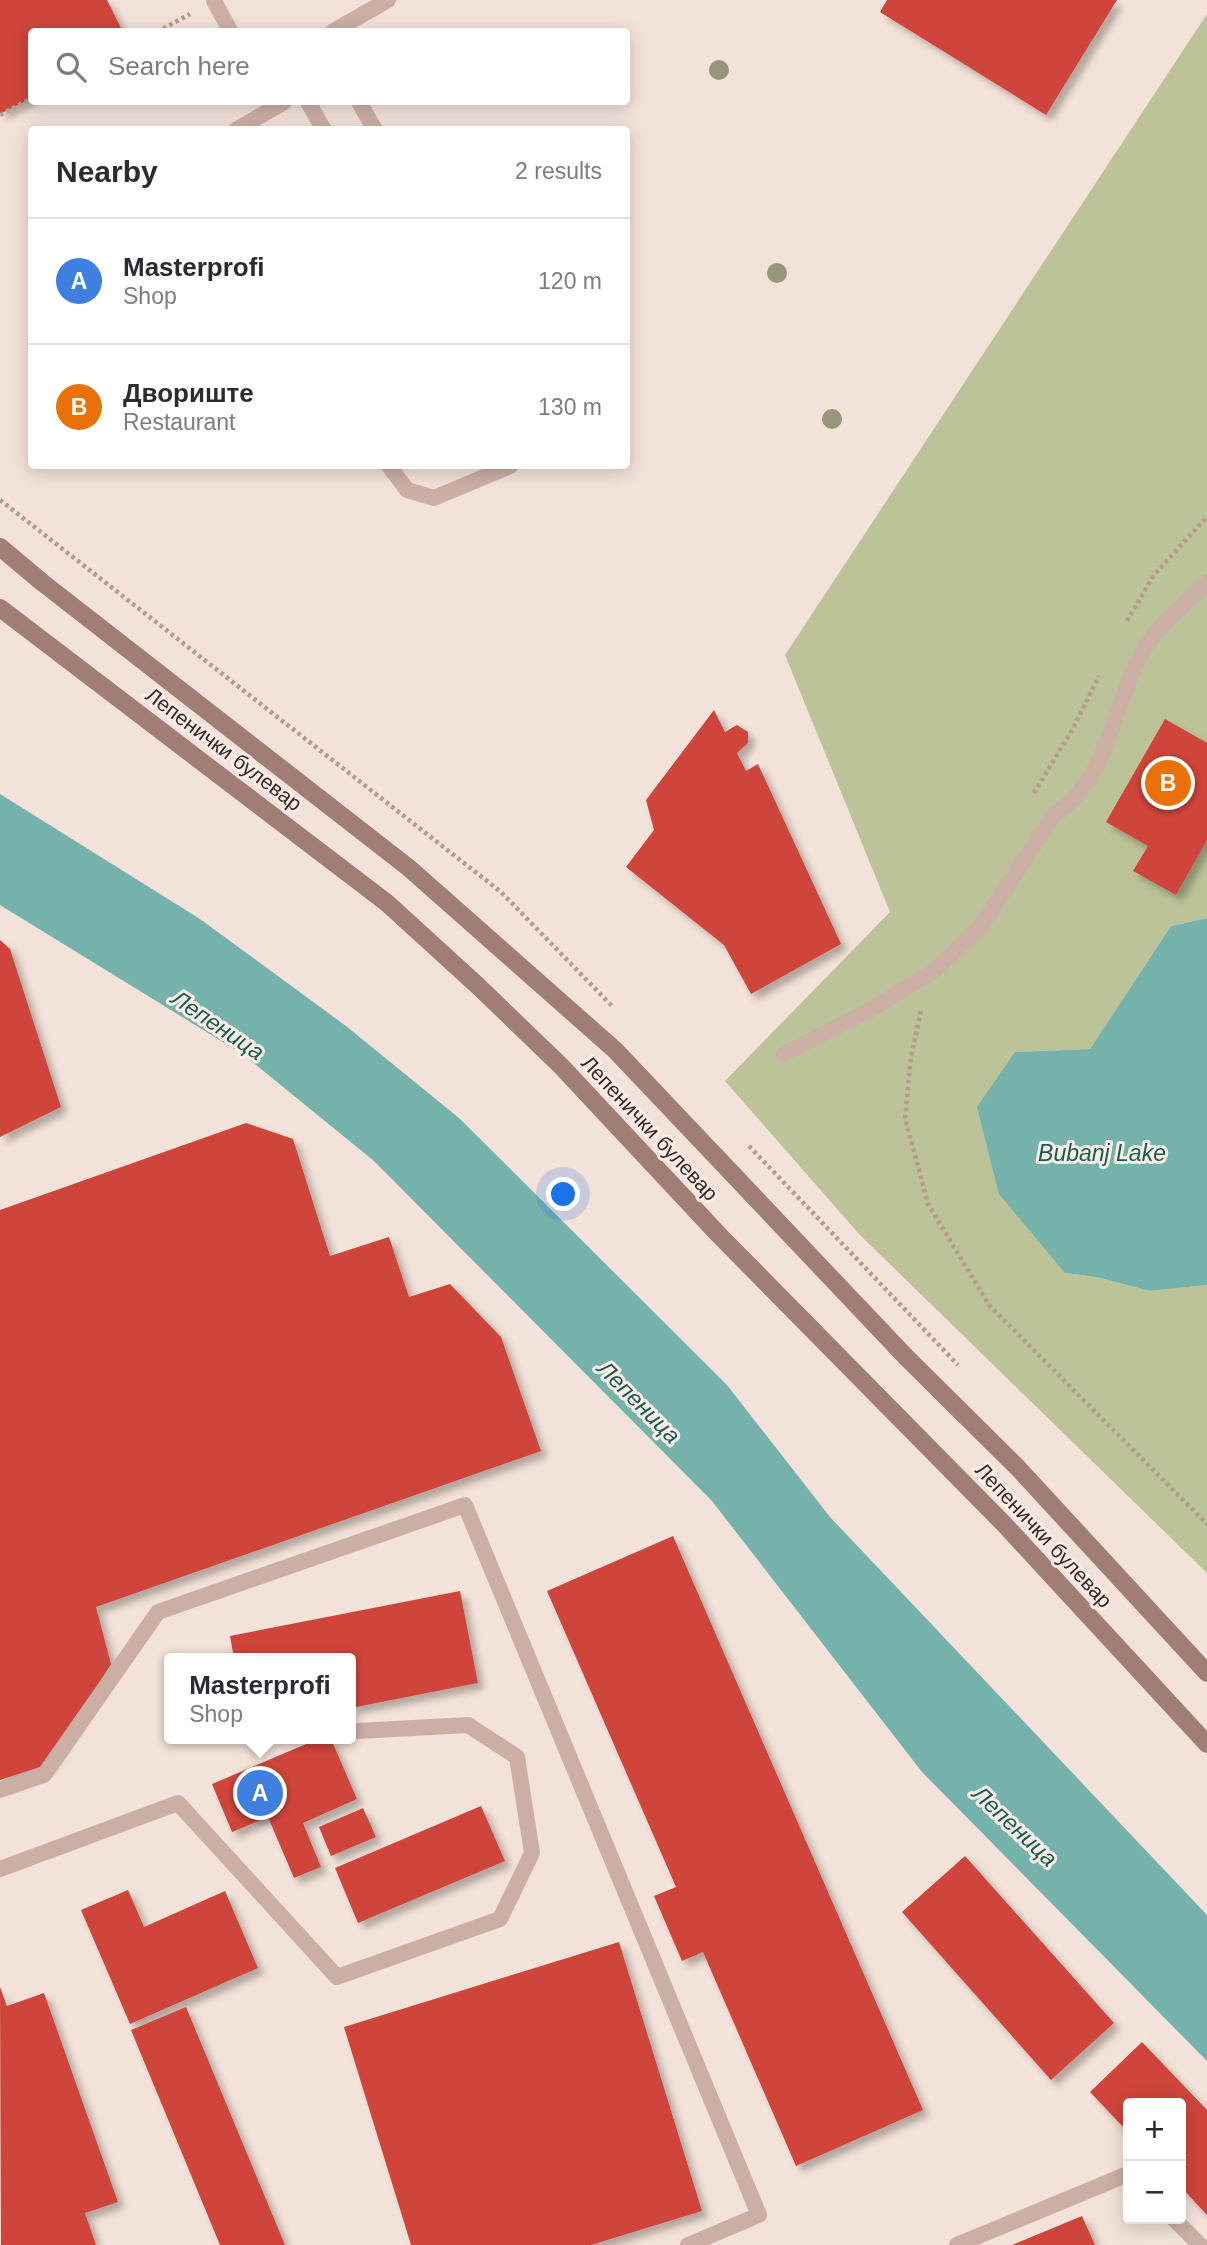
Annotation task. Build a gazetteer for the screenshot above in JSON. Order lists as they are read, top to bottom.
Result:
{
  "streets": {
    "main road": ["Лепенички булевар"]
  },
  "water": ["Лепеница", "Bubanj Lake"],
  "page": {
    "search": "Search here",
    "heading": ["Nearby", "2 results"],
    "list": [
      {
        "mark": "A",
        "name": "Masterprofi",
        "note": "Shop",
        "value": "120 m"
      },
      {
        "mark": "B",
        "name": "Двориште",
        "note": "Restaurant",
        "value": "130 m"
      }
    ],
    "pins": ["B", "A"],
    "popup": ["Masterprofi", "Shop"],
    "map_buttons": ["+", "−"]
  }
}
